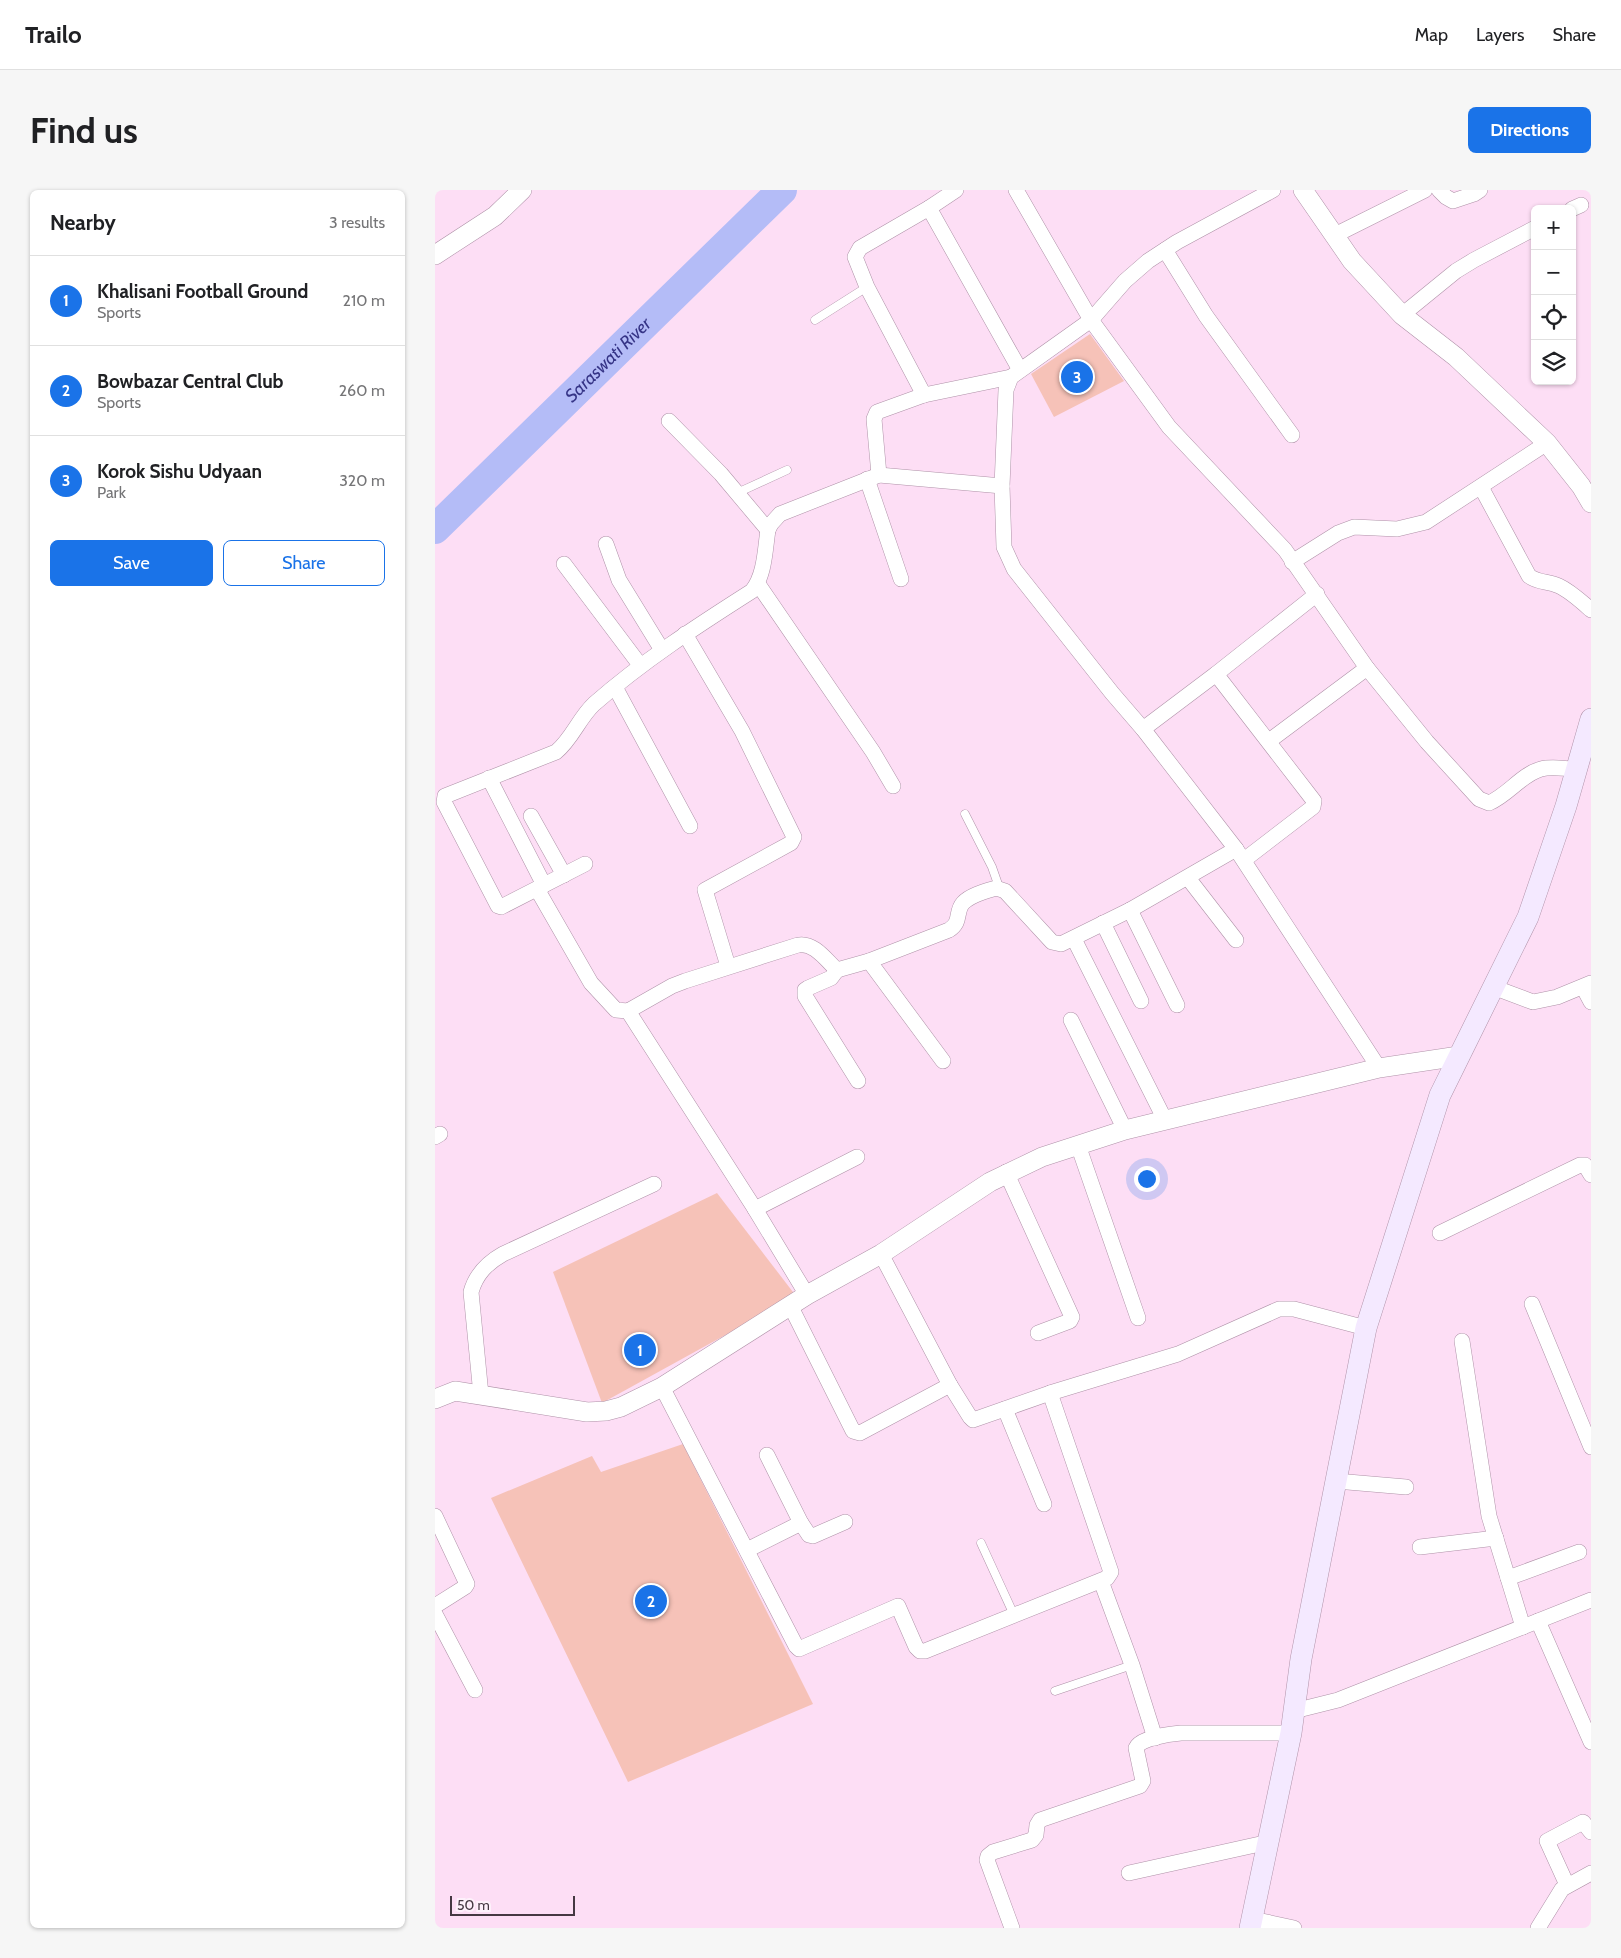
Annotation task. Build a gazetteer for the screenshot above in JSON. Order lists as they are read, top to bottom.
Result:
{
  "water": ["Saraswati River"],
  "scale_bar": "50 m",
  "page": {
    "header": "Trailo",
    "nav": ["Map", "Layers", "Share"],
    "buttons": [
      "Directions",
      ["Save", "Share"]
    ],
    "title": "Find us",
    "heading": ["Nearby", "3 results"],
    "map_buttons": ["+", "−"],
    "list": [
      {
        "mark": "1",
        "name": "Khalisani Football Ground",
        "note": "Sports",
        "value": "210 m"
      },
      {
        "mark": "2",
        "name": "Bowbazar Central Club",
        "note": "Sports",
        "value": "260 m"
      },
      {
        "mark": "3",
        "name": "Korok Sishu Udyaan",
        "note": "Park",
        "value": "320 m"
      }
    ],
    "pins": ["3", "1", "2"],
    "scale": "50 m"
  }
}
